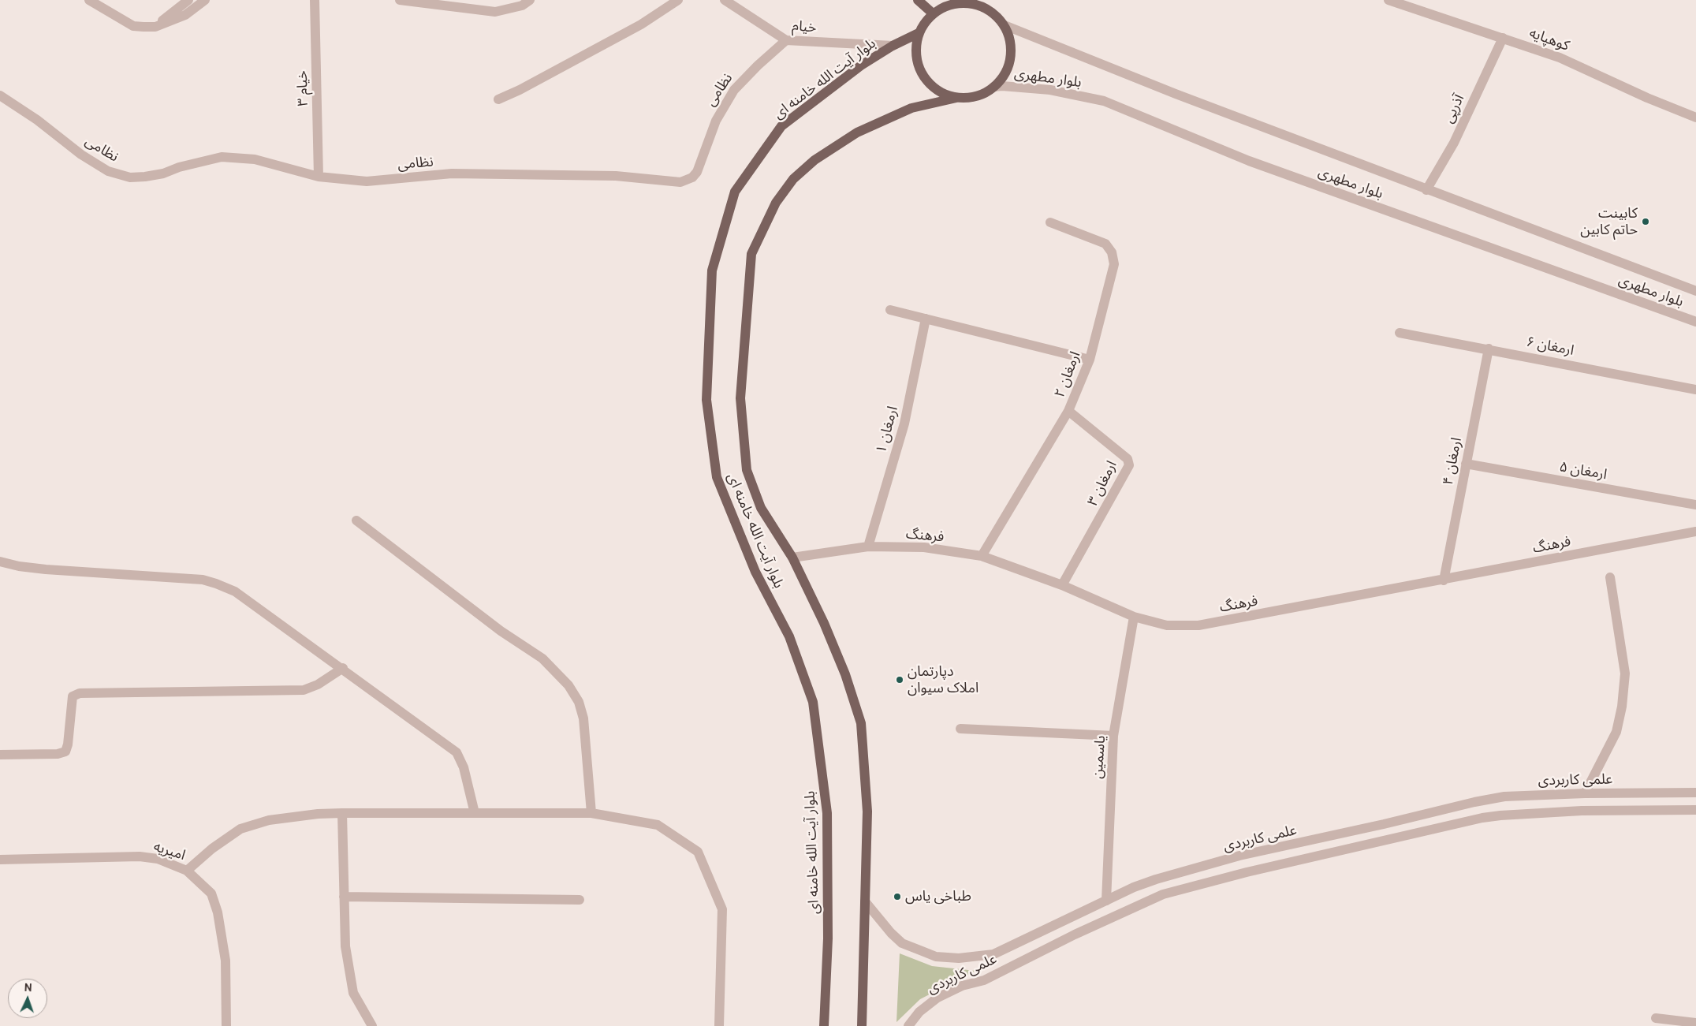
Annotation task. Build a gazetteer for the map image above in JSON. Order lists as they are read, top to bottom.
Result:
{
  "streets": {
    "main road": ["بلوار آیت الله خامنه ای"],
    "street": [
      "خیام",
      "کوهپایه",
      "بلوار مطهری",
      "خیام ۳",
      "نظامی",
      "آذرپی",
      "ارمغان ۶",
      "ارمغان ۲",
      "ارمغان ۱",
      "ارمغان ۴",
      "ارمغان ۵",
      "ارمغان ۳",
      "فرهنگ",
      "یاسمین",
      "علمی کاربردی",
      "امیریه"
    ]
  },
  "crossings": [
    ["خیام", "بلوار آیت الله خامنه ای"],
    ["خیام", "نظامی"],
    ["کوهپایه", "آذرپی"],
    ["بلوار مطهری", "بلوار آیت الله خامنه ای"],
    ["بلوار مطهری", "آذرپی"],
    ["بلوار آیت الله خامنه ای", "فرهنگ"],
    ["بلوار آیت الله خامنه ای", "علمی کاربردی"],
    ["خیام ۳", "نظامی"],
    ["ارمغان ۶", "ارمغان ۴"],
    ["ارمغان ۲", "ارمغان ۳"],
    ["ارمغان ۲", "فرهنگ"],
    ["ارمغان ۱", "فرهنگ"],
    ["ارمغان ۴", "ارمغان ۵"],
    ["ارمغان ۴", "فرهنگ"],
    ["ارمغان ۳", "فرهنگ"],
    ["فرهنگ", "یاسمین"],
    ["یاسمین", "علمی کاربردی"]
  ],
  "places": ["کابینت حاتم کابین", "دپارتمان املاک سیوان", "طباخی یاس"],
  "north": "top"
}
